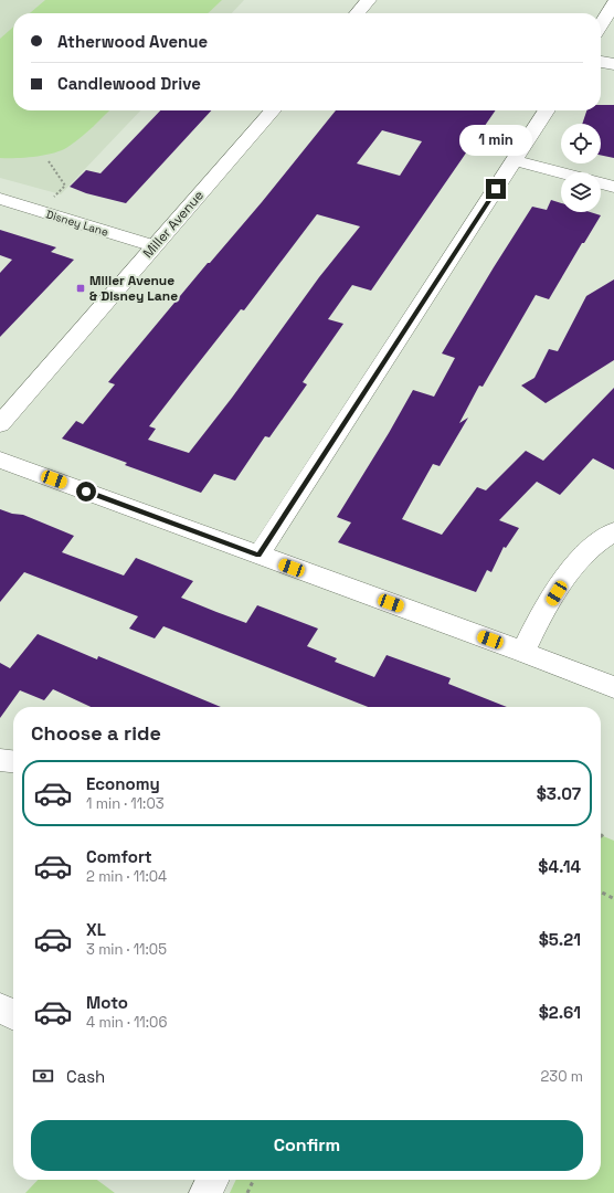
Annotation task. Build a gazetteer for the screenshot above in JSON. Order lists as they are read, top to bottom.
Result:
{
  "streets": {
    "street": ["Disney Lane", "Miller Avenue"]
  },
  "crossings": [
    ["Disney Lane", "Miller Avenue"]
  ],
  "places": {
    "transit": ["Miller Avenue & Disney Lane"]
  },
  "page": {
    "banner": ["Atherwood Avenue", "Candlewood Drive"],
    "bubble": "1 min",
    "heading": "Choose a ride",
    "list": [
      {
        "name": "Economy",
        "note": "1 min · 11:03",
        "value": "$3.07"
      },
      {
        "name": "Comfort",
        "note": "2 min · 11:04",
        "value": "$4.14"
      },
      {
        "name": "XL",
        "note": "3 min · 11:05",
        "value": "$5.21"
      },
      {
        "name": "Moto",
        "note": "4 min · 11:06",
        "value": "$2.61"
      }
    ],
    "pay": ["Cash", "230 m"],
    "buttons": "Confirm"
  }
}
